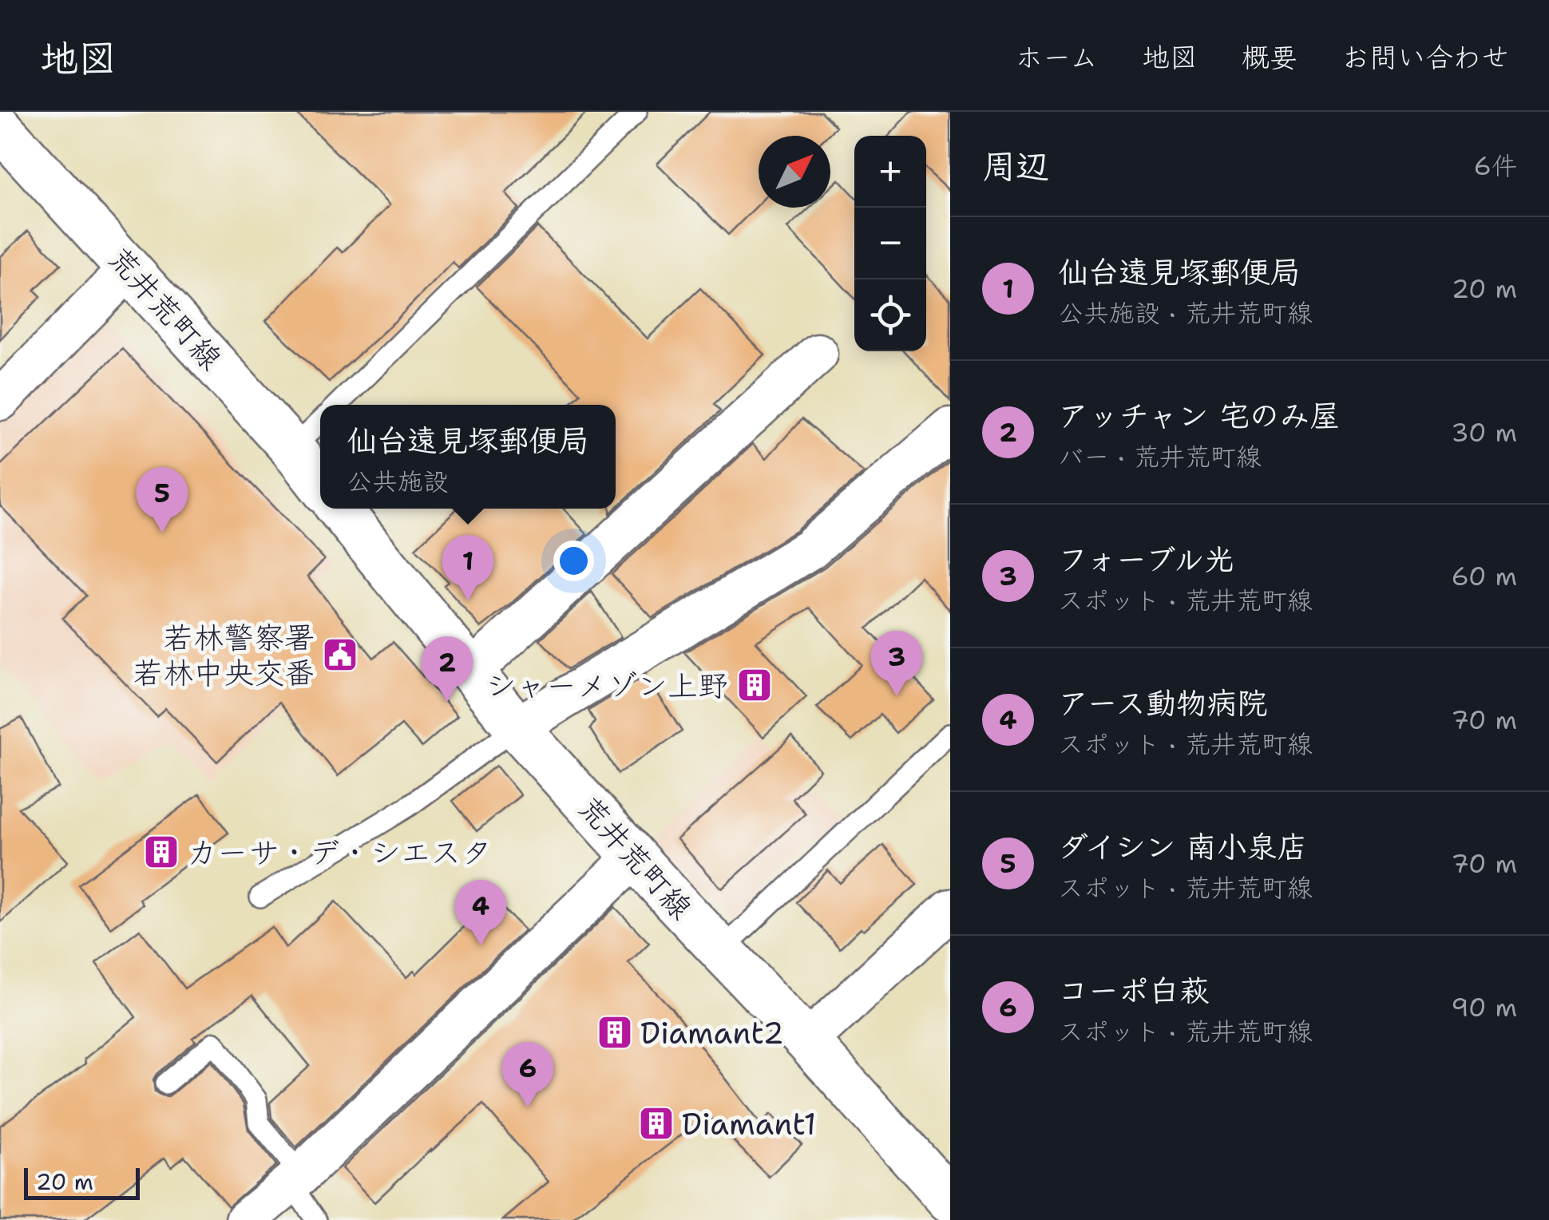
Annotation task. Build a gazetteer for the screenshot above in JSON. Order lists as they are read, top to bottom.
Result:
{
  "streets": {
    "main road": ["荒井荒町線"]
  },
  "places": {
    "public building": ["若林警察署 若林中央交番"],
    "building": [
      "シャーメゾン上野",
      "カーサ・デ・シエスタ",
      "Diamant2",
      "Diamant1"
    ]
  },
  "scale_bar": "20 m",
  "north": "top right",
  "page": {
    "header": "地図",
    "nav": [
      "ホーム",
      "地図",
      "概要",
      "お問い合わせ"
    ],
    "heading": ["周辺", "6件"],
    "map_buttons": ["+", "−"],
    "list": [
      {
        "mark": "1",
        "name": "仙台遠見塚郵便局",
        "note": "公共施設 · 荒井荒町線",
        "value": "20 m"
      },
      {
        "mark": "2",
        "name": "アッチャン 宅のみ屋",
        "note": "バー · 荒井荒町線",
        "value": "30 m"
      },
      {
        "mark": "3",
        "name": "フォーブル光",
        "note": "スポット · 荒井荒町線",
        "value": "60 m"
      },
      {
        "mark": "4",
        "name": "アース動物病院",
        "note": "スポット · 荒井荒町線",
        "value": "70 m"
      },
      {
        "mark": "5",
        "name": "ダイシン 南小泉店",
        "note": "スポット · 荒井荒町線",
        "value": "70 m"
      },
      {
        "mark": "6",
        "name": "コーポ白萩",
        "note": "スポット · 荒井荒町線",
        "value": "90 m"
      }
    ],
    "popup": ["仙台遠見塚郵便局", "公共施設"],
    "pins": [
      "5",
      "1",
      "3",
      "2",
      "4",
      "6"
    ],
    "scale": "20 m"
  }
}
